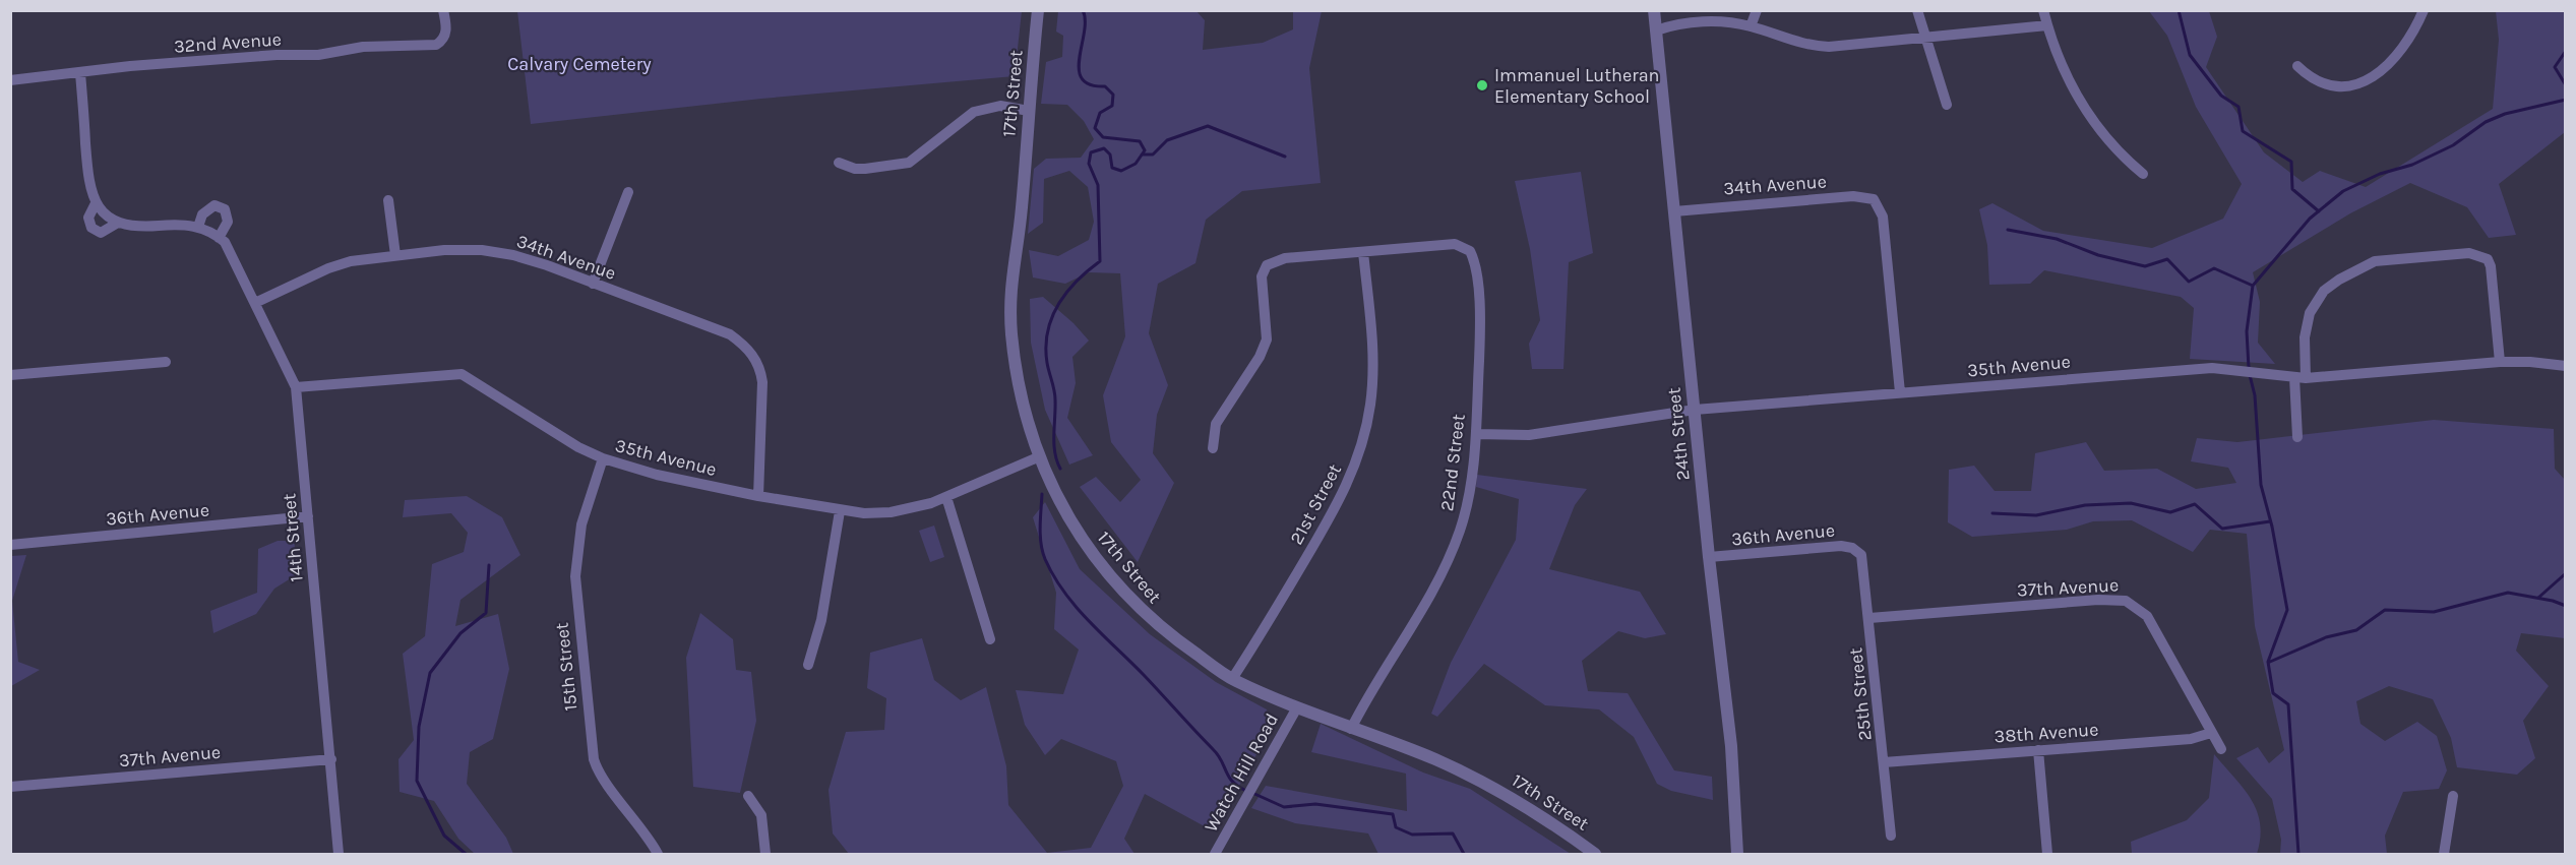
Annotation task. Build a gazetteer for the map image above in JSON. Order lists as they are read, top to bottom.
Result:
{
  "streets": {
    "street": [
      "32nd Avenue",
      "17th Street",
      "34th Avenue",
      "35th Avenue",
      "24th Street",
      "22nd Street",
      "21st Street",
      "36th Avenue",
      "14th Street",
      "37th Avenue",
      "15th Street",
      "25th Street",
      "38th Avenue",
      "Watch Hill Road"
    ]
  },
  "crossings": [
    ["32nd Avenue", "14th Street"],
    ["17th Street", "35th Avenue"],
    ["17th Street", "22nd Street"],
    ["17th Street", "21st Street"],
    ["17th Street", "Watch Hill Road"],
    ["34th Avenue", "35th Avenue"],
    ["34th Avenue", "24th Street"],
    ["34th Avenue", "14th Street"],
    ["35th Avenue", "24th Street"],
    ["35th Avenue", "22nd Street"],
    ["35th Avenue", "14th Street"],
    ["35th Avenue", "15th Street"],
    ["24th Street", "36th Avenue"],
    ["22nd Street", "21st Street"],
    ["36th Avenue", "14th Street"],
    ["36th Avenue", "25th Street"],
    ["14th Street", "37th Avenue"],
    ["37th Avenue", "25th Street"],
    ["37th Avenue", "38th Avenue"],
    ["25th Street", "38th Avenue"]
  ],
  "parks": ["Calvary Cemetery"],
  "places": ["Immanuel Lutheran Elementary School"]
}
